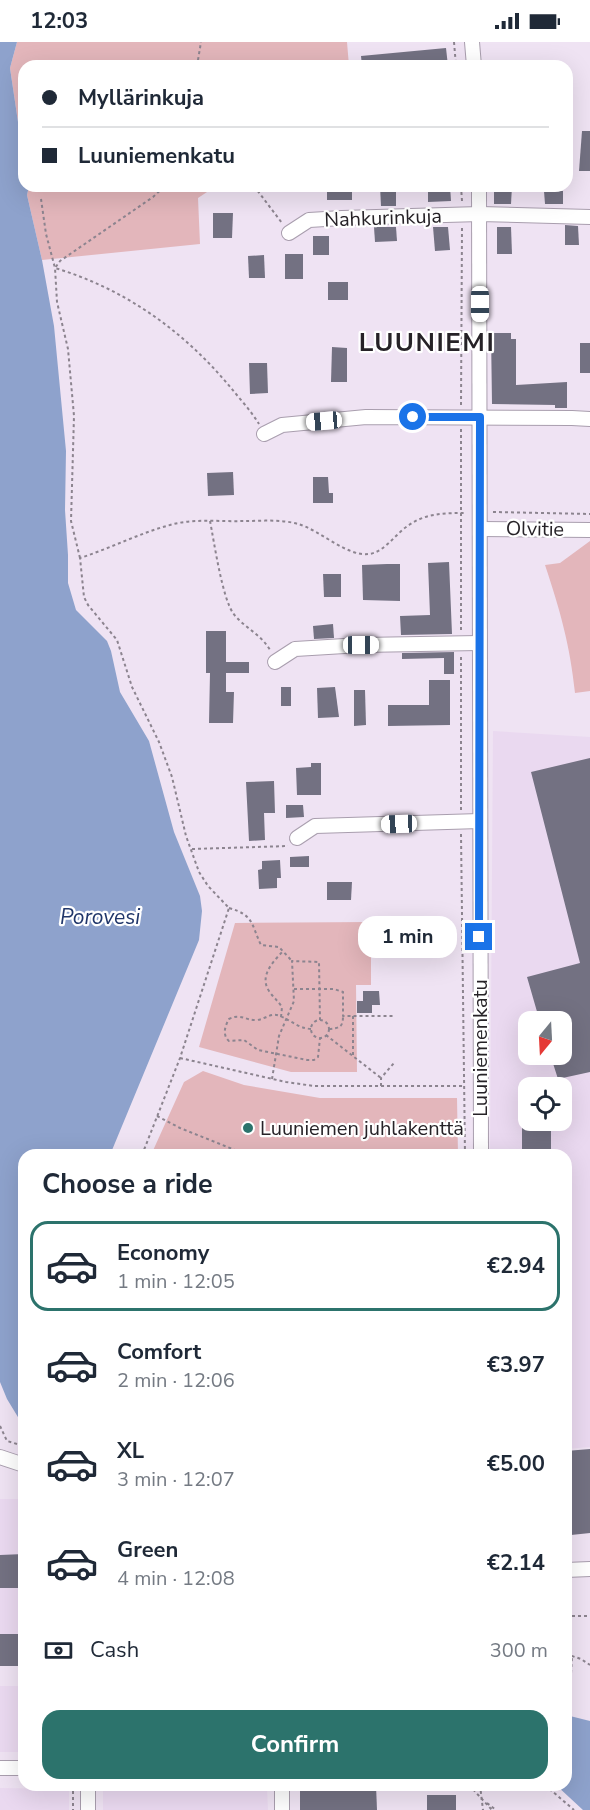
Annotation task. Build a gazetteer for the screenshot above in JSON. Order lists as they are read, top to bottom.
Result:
{
  "streets": {
    "street": ["Nahkurinkuja", "Olvitie", "Luuniemenkatu"]
  },
  "crossings": [
    ["Nahkurinkuja", "Luuniemenkatu"],
    ["Olvitie", "Luuniemenkatu"]
  ],
  "districts": ["LUUNIEMI"],
  "water": ["Porovesi"],
  "places": ["Luuniemen juhlakenttä"],
  "north": "bottom",
  "page": {
    "status": "12:03",
    "banner": ["Myllärinkuja", "Luuniemenkatu"],
    "bubble": "1 min",
    "heading": "Choose a ride",
    "list": [
      {
        "name": "Economy",
        "note": "1 min · 12:05",
        "value": "€2.94"
      },
      {
        "name": "Comfort",
        "note": "2 min · 12:06",
        "value": "€3.97"
      },
      {
        "name": "XL",
        "note": "3 min · 12:07",
        "value": "€5.00"
      },
      {
        "name": "Green",
        "note": "4 min · 12:08",
        "value": "€2.14"
      }
    ],
    "pay": ["Cash", "300 m"],
    "buttons": "Confirm"
  }
}
